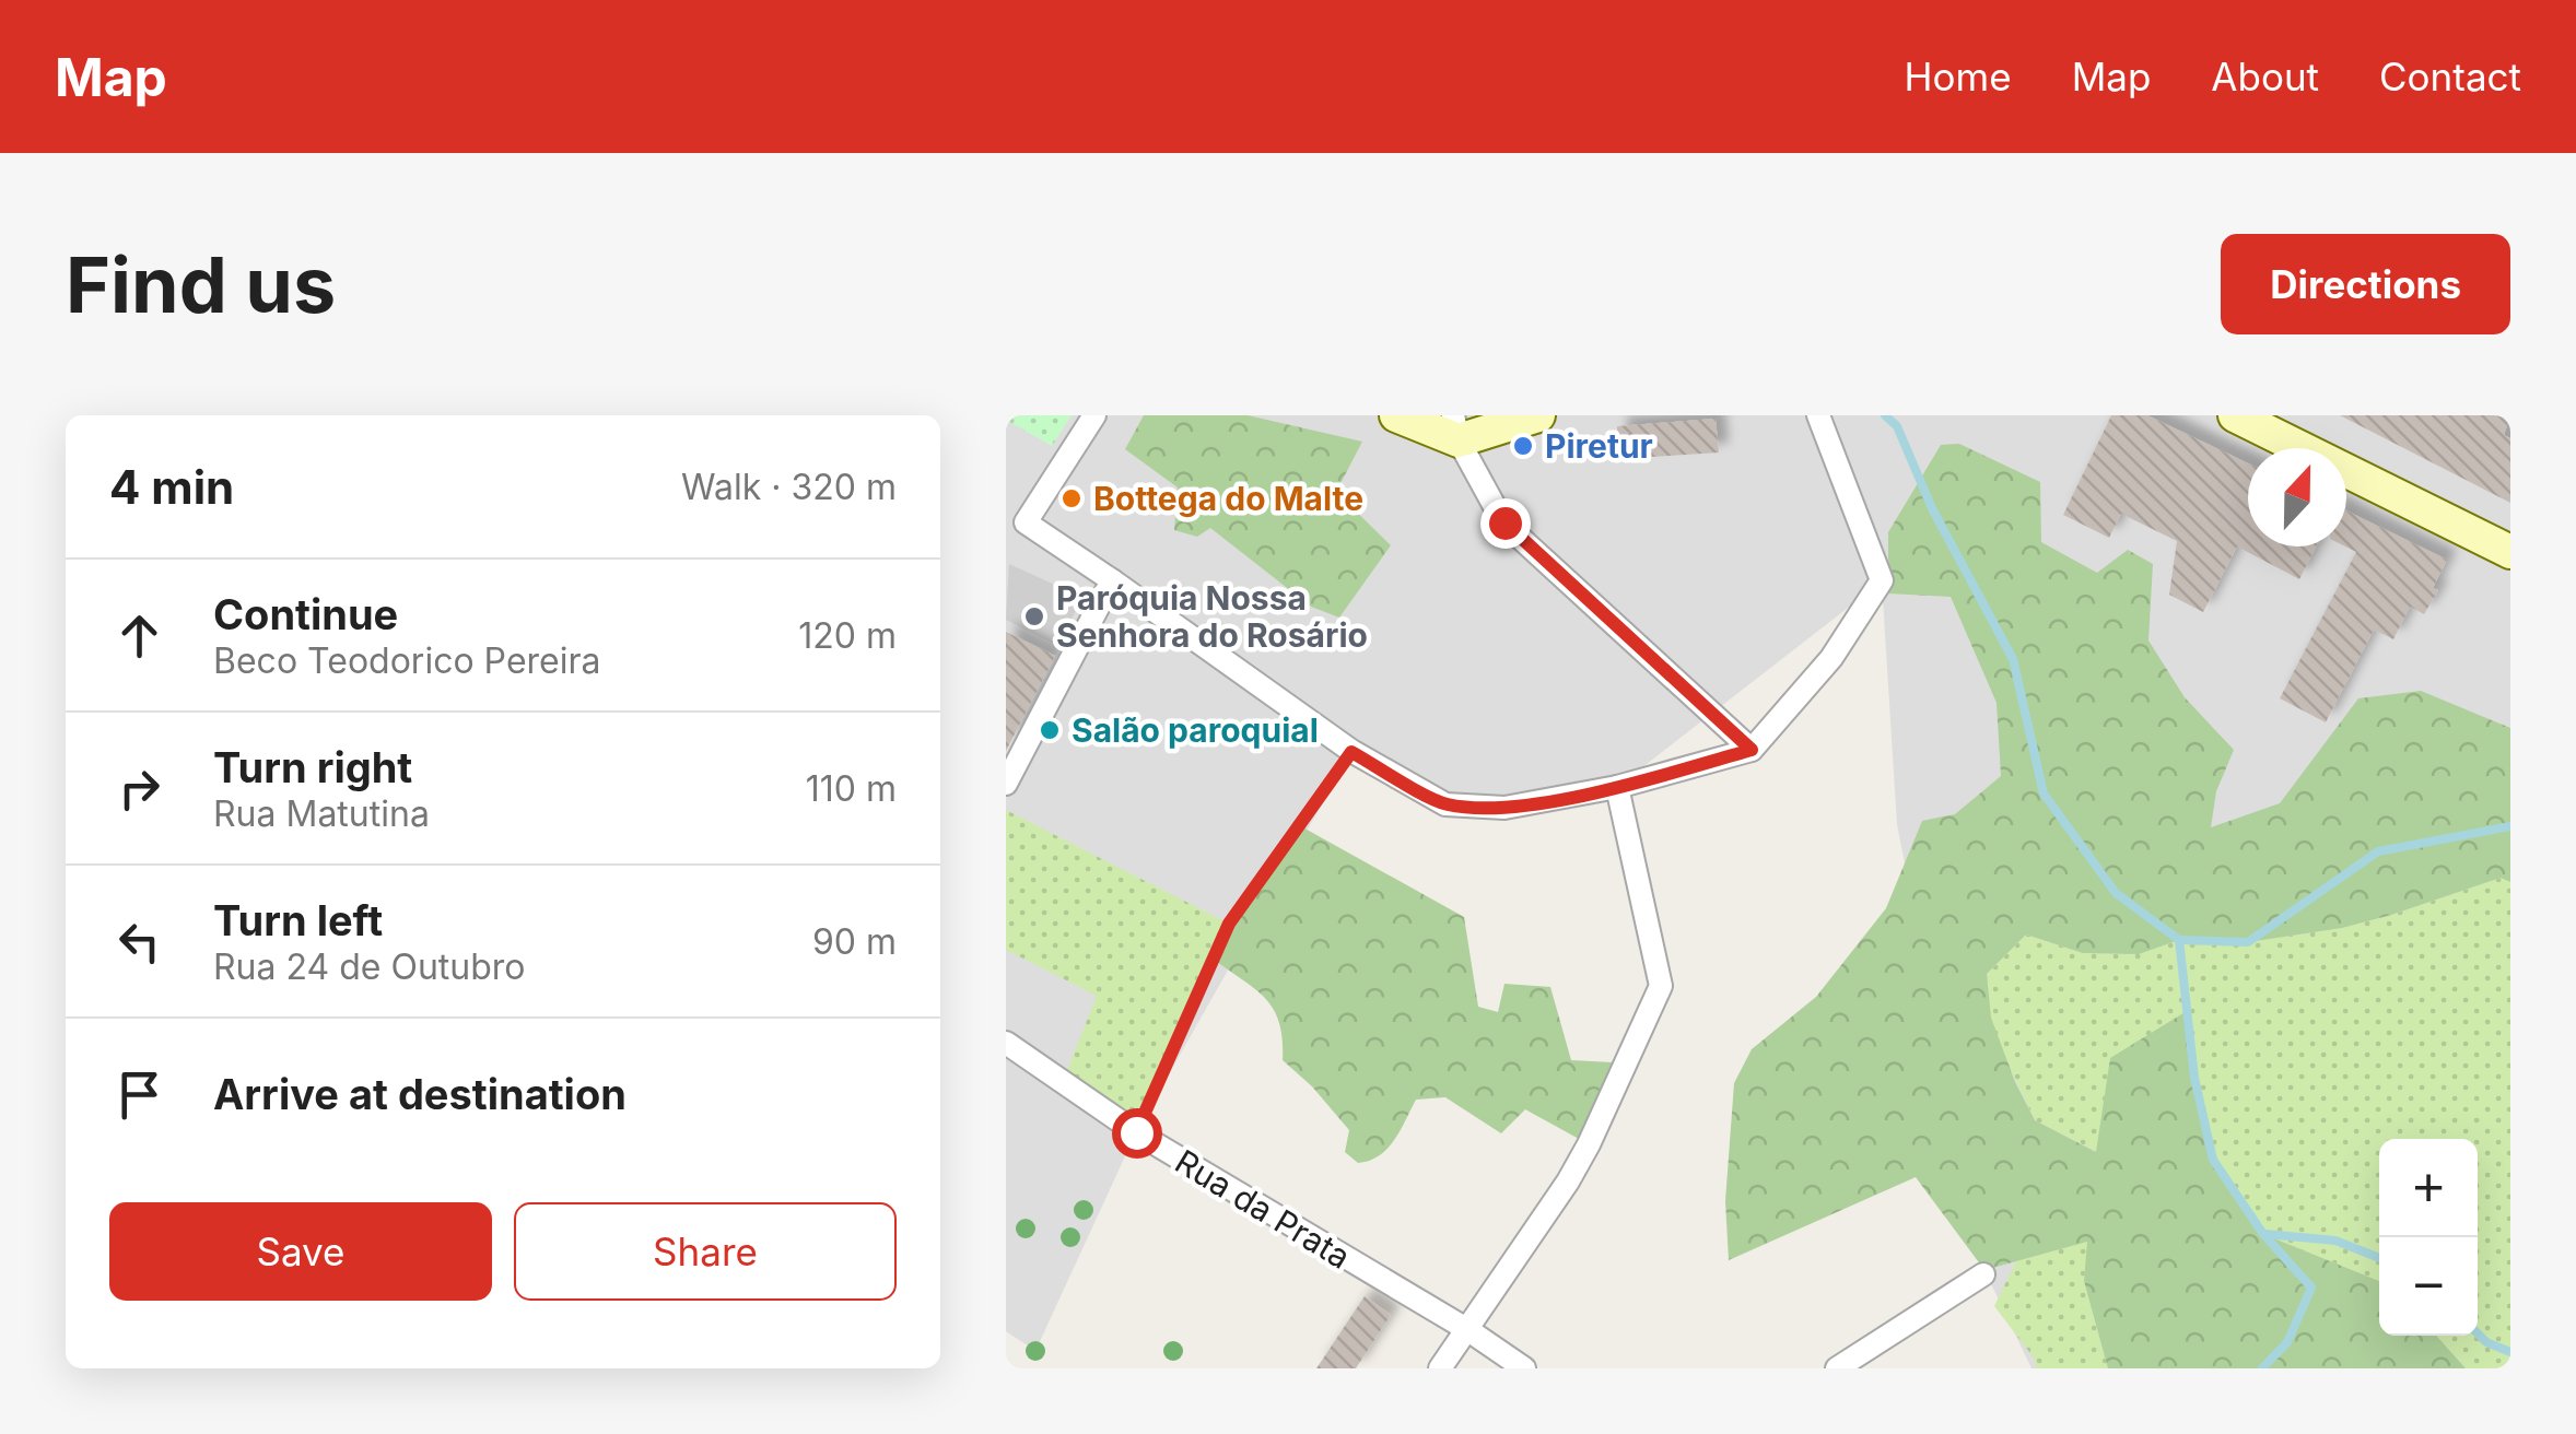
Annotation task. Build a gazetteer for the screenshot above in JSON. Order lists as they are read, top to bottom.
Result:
{
  "streets": {
    "street": ["Rua da Prata"]
  },
  "places": [
    "Piretur",
    "Bottega do Malte",
    "Paróquia Nossa Senhora do Rosário",
    "Salão paroquial"
  ],
  "north": "top",
  "page": {
    "header": "Map",
    "nav": [
      "Home",
      "Map",
      "About",
      "Contact"
    ],
    "buttons": [
      "Directions",
      ["Save", "Share"]
    ],
    "title": "Find us",
    "heading": ["4 min", "Walk · 320 m"],
    "list": [
      ["Continue", "Beco Teodorico Pereira", "120 m"],
      ["Turn right", "Rua Matutina", "110 m"],
      ["Turn left", "Rua 24 de Outubro", "90 m"],
      "Arrive at destination"
    ],
    "map_buttons": ["+", "−"]
  }
}
